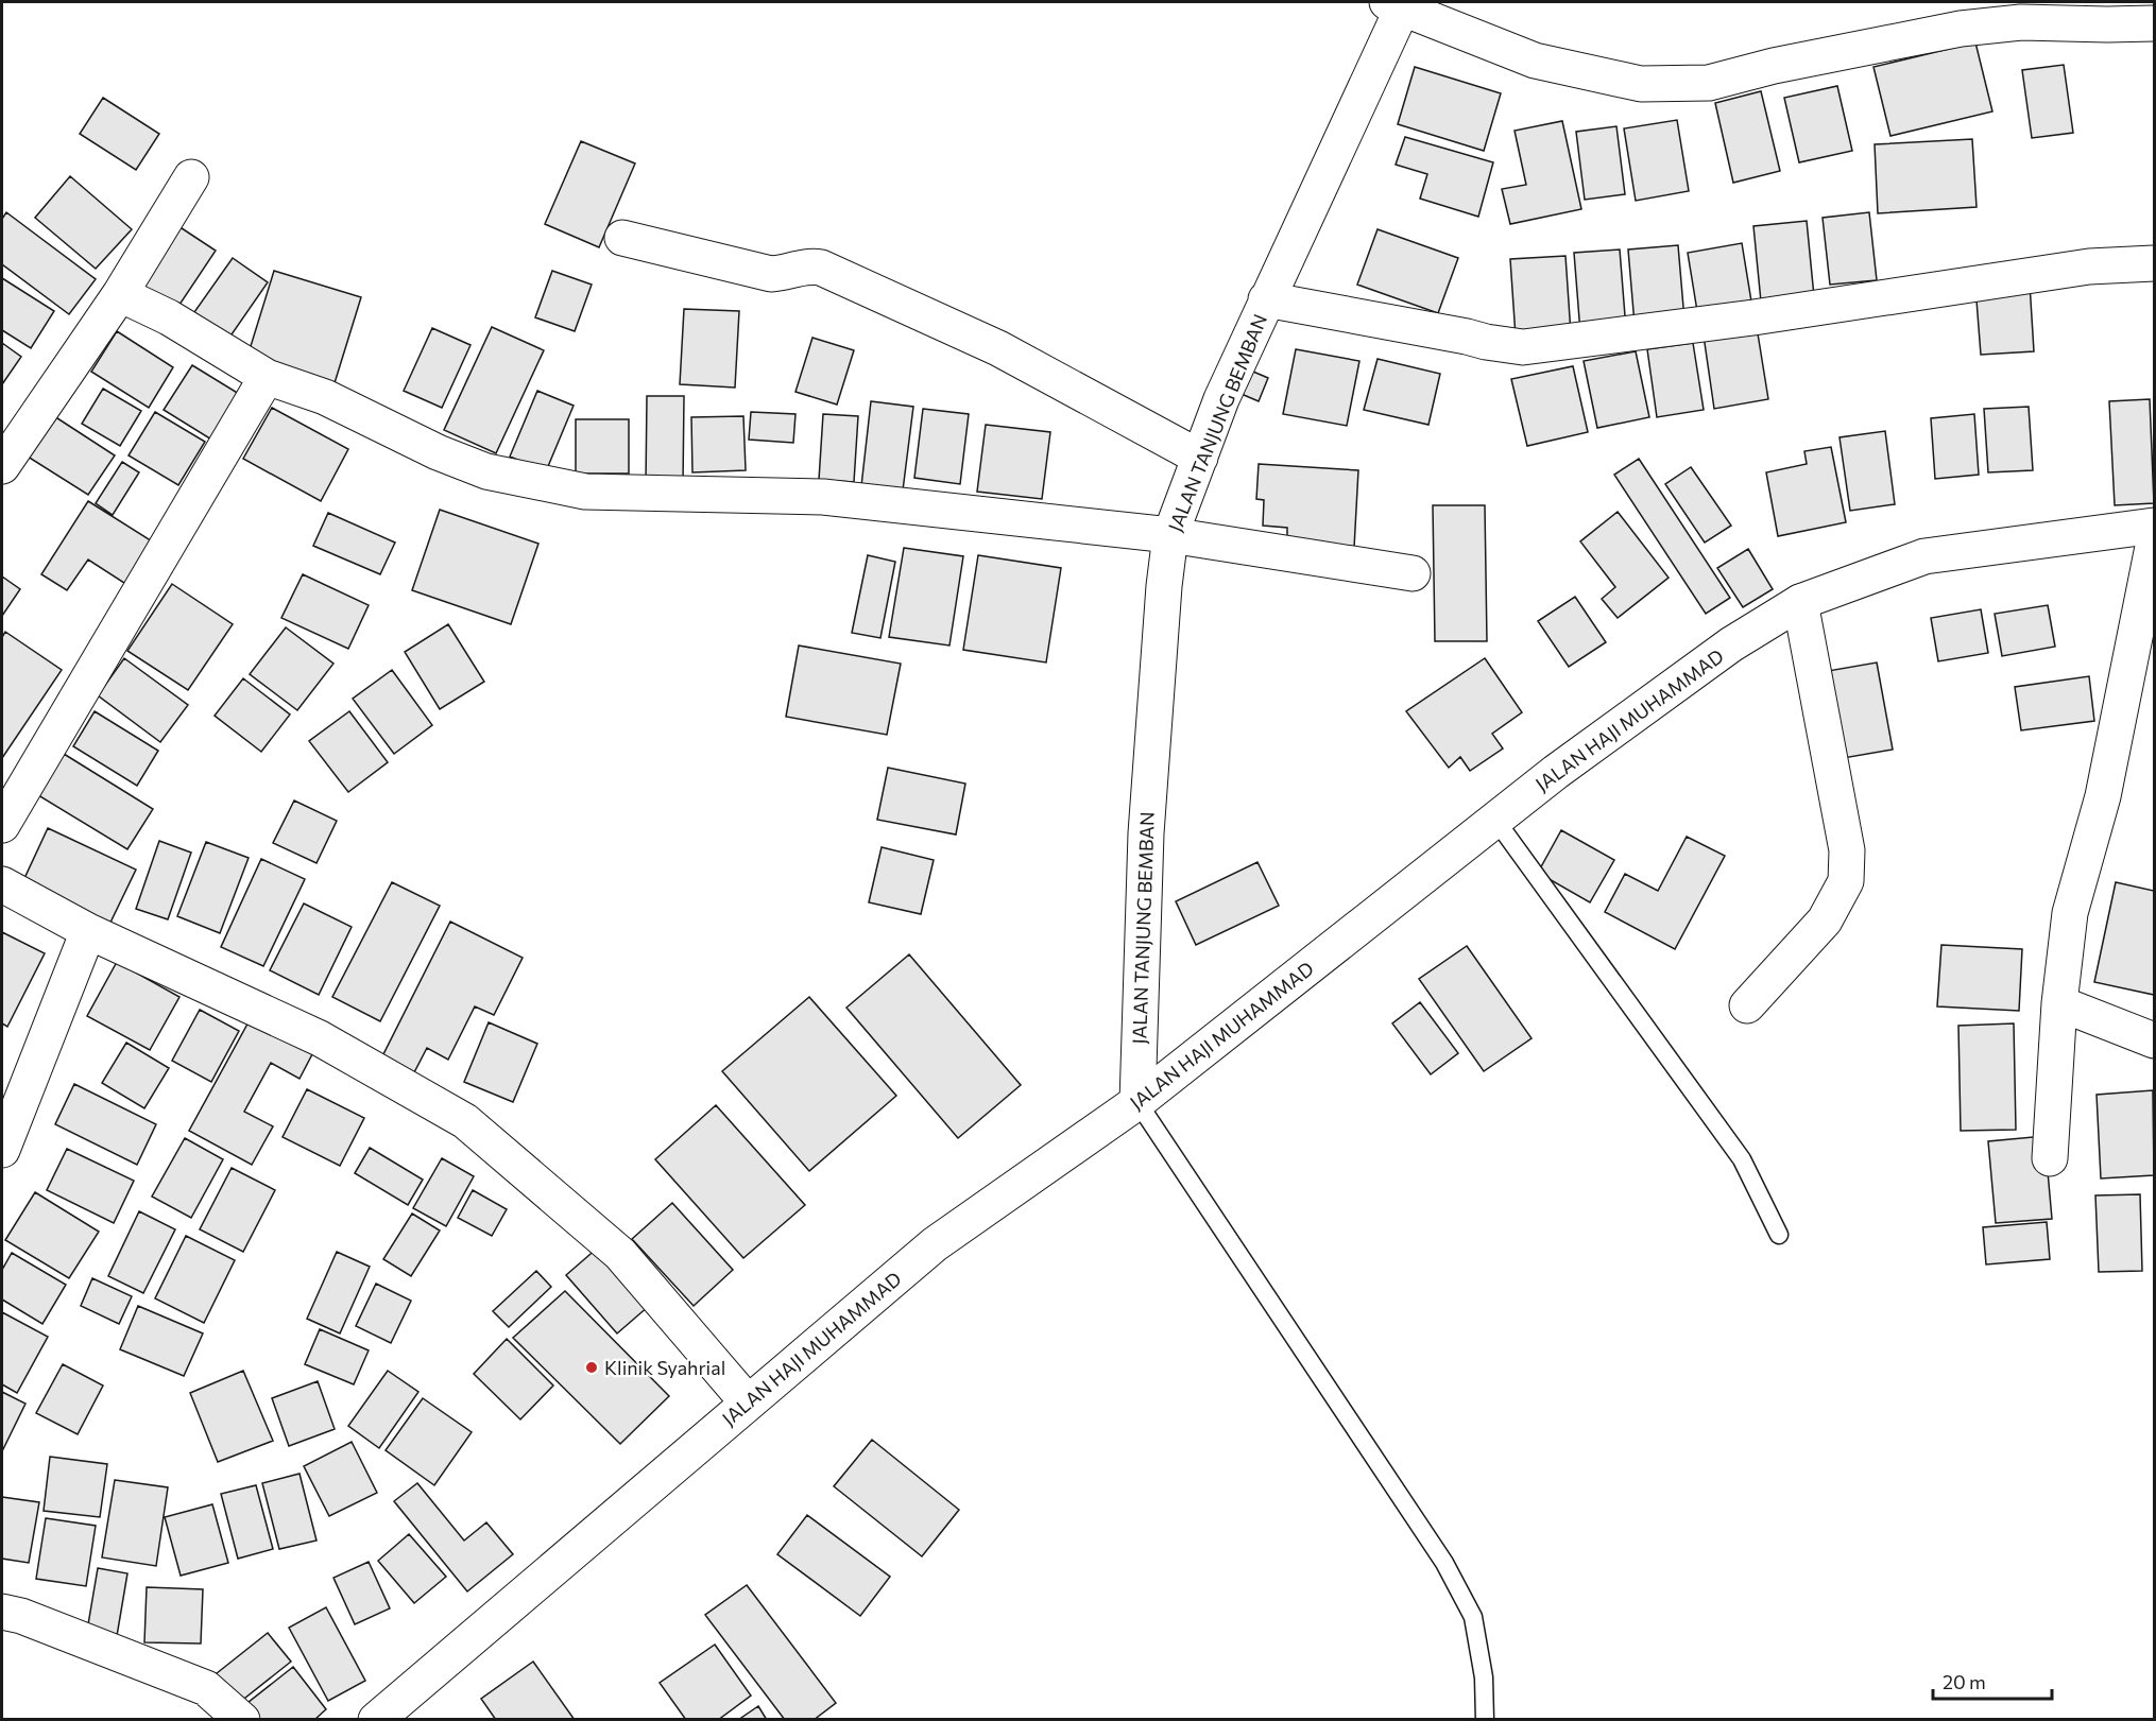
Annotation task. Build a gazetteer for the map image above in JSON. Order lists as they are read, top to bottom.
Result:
{
  "streets": {
    "street": ["JALAN TANJUNG BEMBAN", "JALAN HAJI MUHAMMAD"]
  },
  "crossings": [
    ["JALAN TANJUNG BEMBAN", "JALAN HAJI MUHAMMAD"]
  ],
  "places": ["Klinik Syahrial"],
  "scale_bar": "20 m"
}
